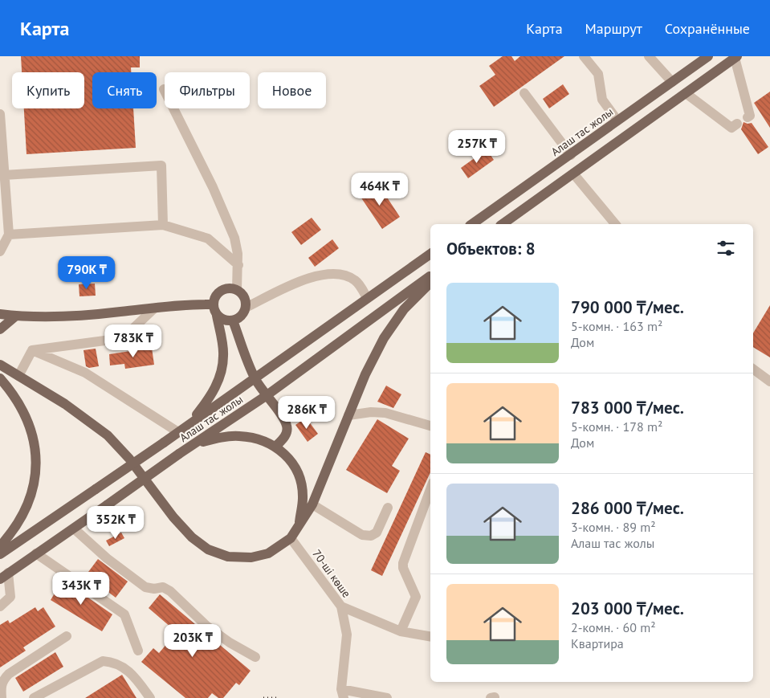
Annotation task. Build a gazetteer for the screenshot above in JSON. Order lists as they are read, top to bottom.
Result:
{
  "streets": {
    "main road": ["Алаш тас жолы"],
    "lane": ["70-ші көше"]
  },
  "page": {
    "header": "Карта",
    "nav": ["Карта", "Маршрут", "Сохранённые"],
    "chip": [
      "Купить",
      "Снять",
      "Фильтры",
      "Новое"
    ],
    "price": [
      "257K ₸",
      "464K ₸",
      "790K ₸",
      "783K ₸",
      "286K ₸",
      "352K ₸",
      "343K ₸",
      "203K ₸"
    ],
    "heading": "Объектов: 8",
    "list": [
      {
        "name": "790 000 ₸/мес.",
        "note": "5-комн. · 163 m² · Дом"
      },
      {
        "name": "783 000 ₸/мес.",
        "note": "5-комн. · 178 m² · Дом"
      },
      {
        "name": "286 000 ₸/мес.",
        "note": "3-комн. · 89 m² · Алаш тас жолы"
      },
      {
        "name": "203 000 ₸/мес.",
        "note": "2-комн. · 60 m² · Квартира"
      }
    ]
  }
}
